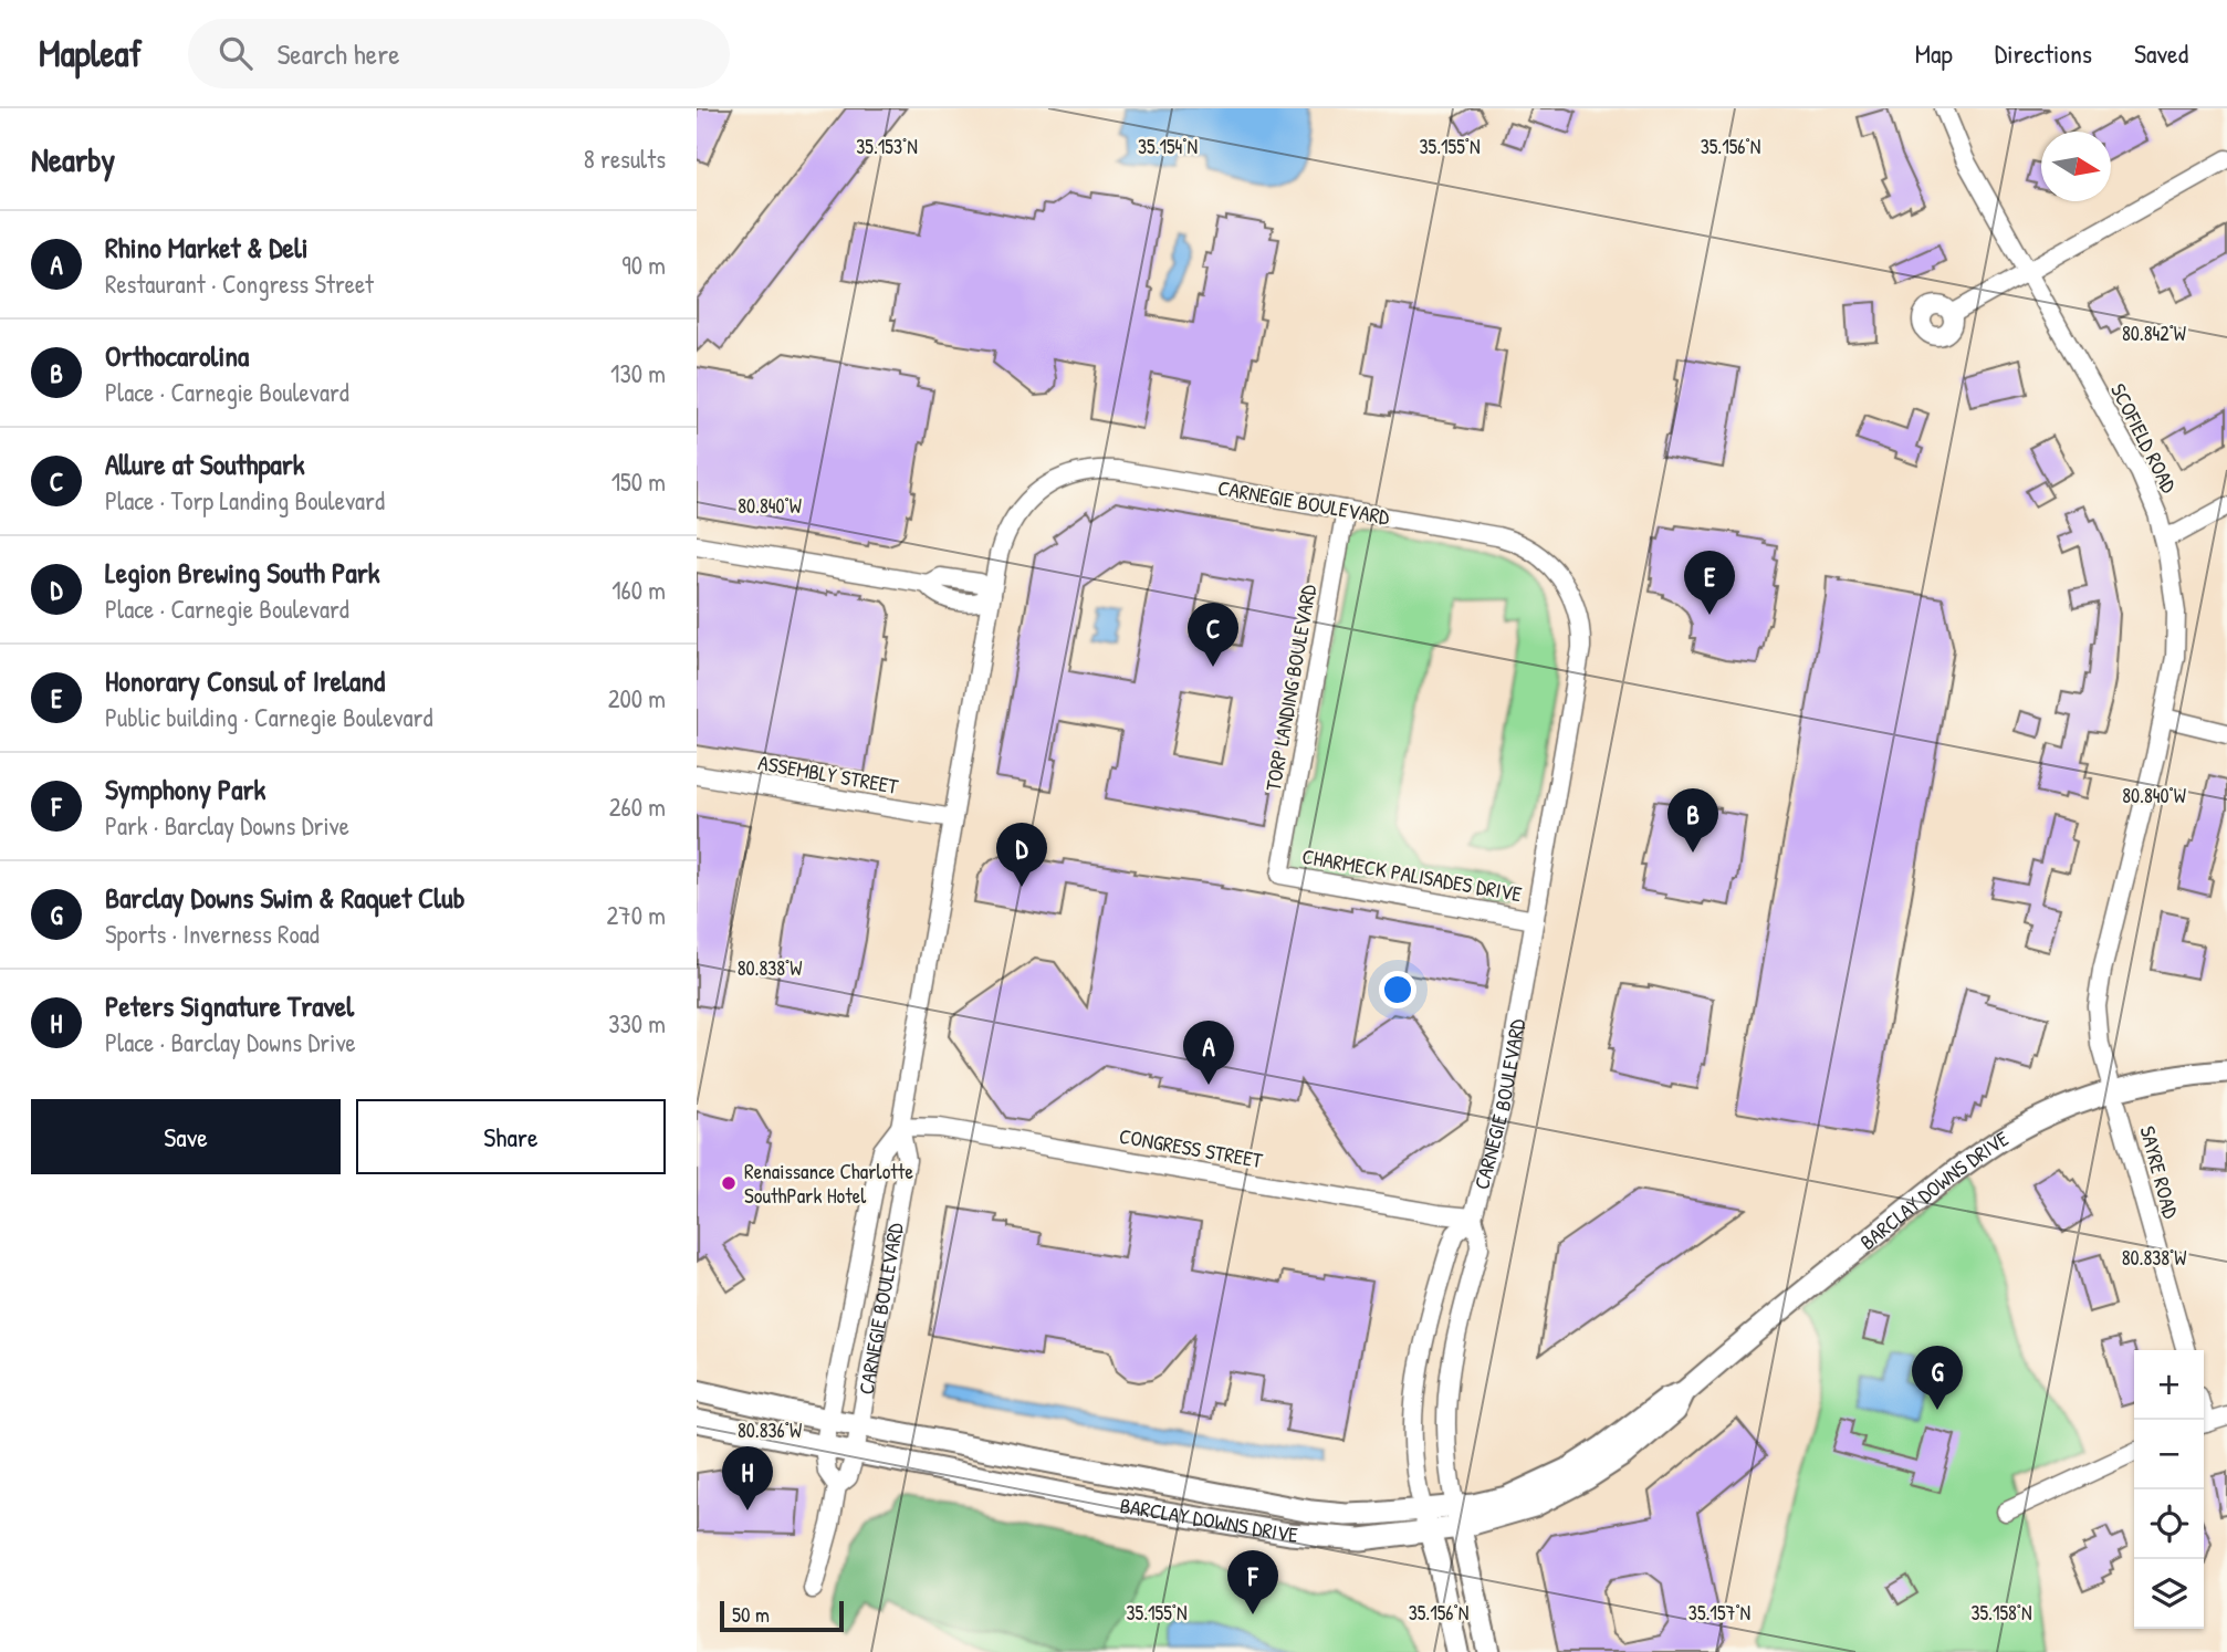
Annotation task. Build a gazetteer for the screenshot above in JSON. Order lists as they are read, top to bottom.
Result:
{
  "streets": {
    "street": [
      "SCOFIELD ROAD",
      "CARNEGIE BOULEVARD",
      "TORP LANDING BOULEVARD",
      "ASSEMBLY STREET",
      "CHARMECK PALISADES DRIVE",
      "CONGRESS STREET",
      "SAYRE ROAD",
      "BARCLAY DOWNS DRIVE"
    ]
  },
  "crossings": [
    ["SCOFIELD ROAD", "SAYRE ROAD"],
    ["SCOFIELD ROAD", "BARCLAY DOWNS DRIVE"],
    ["CARNEGIE BOULEVARD", "TORP LANDING BOULEVARD"],
    ["CARNEGIE BOULEVARD", "ASSEMBLY STREET"],
    ["CARNEGIE BOULEVARD", "CHARMECK PALISADES DRIVE"],
    ["CARNEGIE BOULEVARD", "CONGRESS STREET"],
    ["CARNEGIE BOULEVARD", "BARCLAY DOWNS DRIVE"],
    ["TORP LANDING BOULEVARD", "CHARMECK PALISADES DRIVE"],
    ["SAYRE ROAD", "BARCLAY DOWNS DRIVE"]
  ],
  "places": ["Renaissance Charlotte SouthPark Hotel"],
  "scale_bar": "50 m",
  "north": "right",
  "page": {
    "header": "Mapleaf",
    "search": "Search here",
    "nav": ["Map", "Directions", "Saved"],
    "heading": ["Nearby", "8 results"],
    "list": [
      {
        "mark": "A",
        "name": "Rhino Market & Deli",
        "note": "Restaurant · Congress Street",
        "value": "90 m"
      },
      {
        "mark": "B",
        "name": "Orthocarolina",
        "note": "Place · Carnegie Boulevard",
        "value": "130 m"
      },
      {
        "mark": "C",
        "name": "Allure at Southpark",
        "note": "Place · Torp Landing Boulevard",
        "value": "150 m"
      },
      {
        "mark": "D",
        "name": "Legion Brewing South Park",
        "note": "Place · Carnegie Boulevard",
        "value": "160 m"
      },
      {
        "mark": "E",
        "name": "Honorary Consul of Ireland",
        "note": "Public building · Carnegie Boulevard",
        "value": "200 m"
      },
      {
        "mark": "F",
        "name": "Symphony Park",
        "note": "Park · Barclay Downs Drive",
        "value": "260 m"
      },
      {
        "mark": "G",
        "name": "Barclay Downs Swim & Raquet Club",
        "note": "Sports · Inverness Road",
        "value": "270 m"
      },
      {
        "mark": "H",
        "name": "Peters Signature Travel",
        "note": "Place · Barclay Downs Drive",
        "value": "330 m"
      }
    ],
    "pins": [
      "E",
      "C",
      "B",
      "D",
      "A",
      "G",
      "H",
      "F"
    ],
    "buttons": ["Save", "Share"],
    "map_buttons": ["+", "−"],
    "scale": "50 m"
  },
  "coordinates": [
    "35.153°N",
    "35.154°N",
    "35.155°N",
    "35.156°N",
    "80.842°W",
    "80.840°W",
    "80.838°W",
    "80.836°W",
    "35.157°N",
    "35.158°N"
  ]
}
